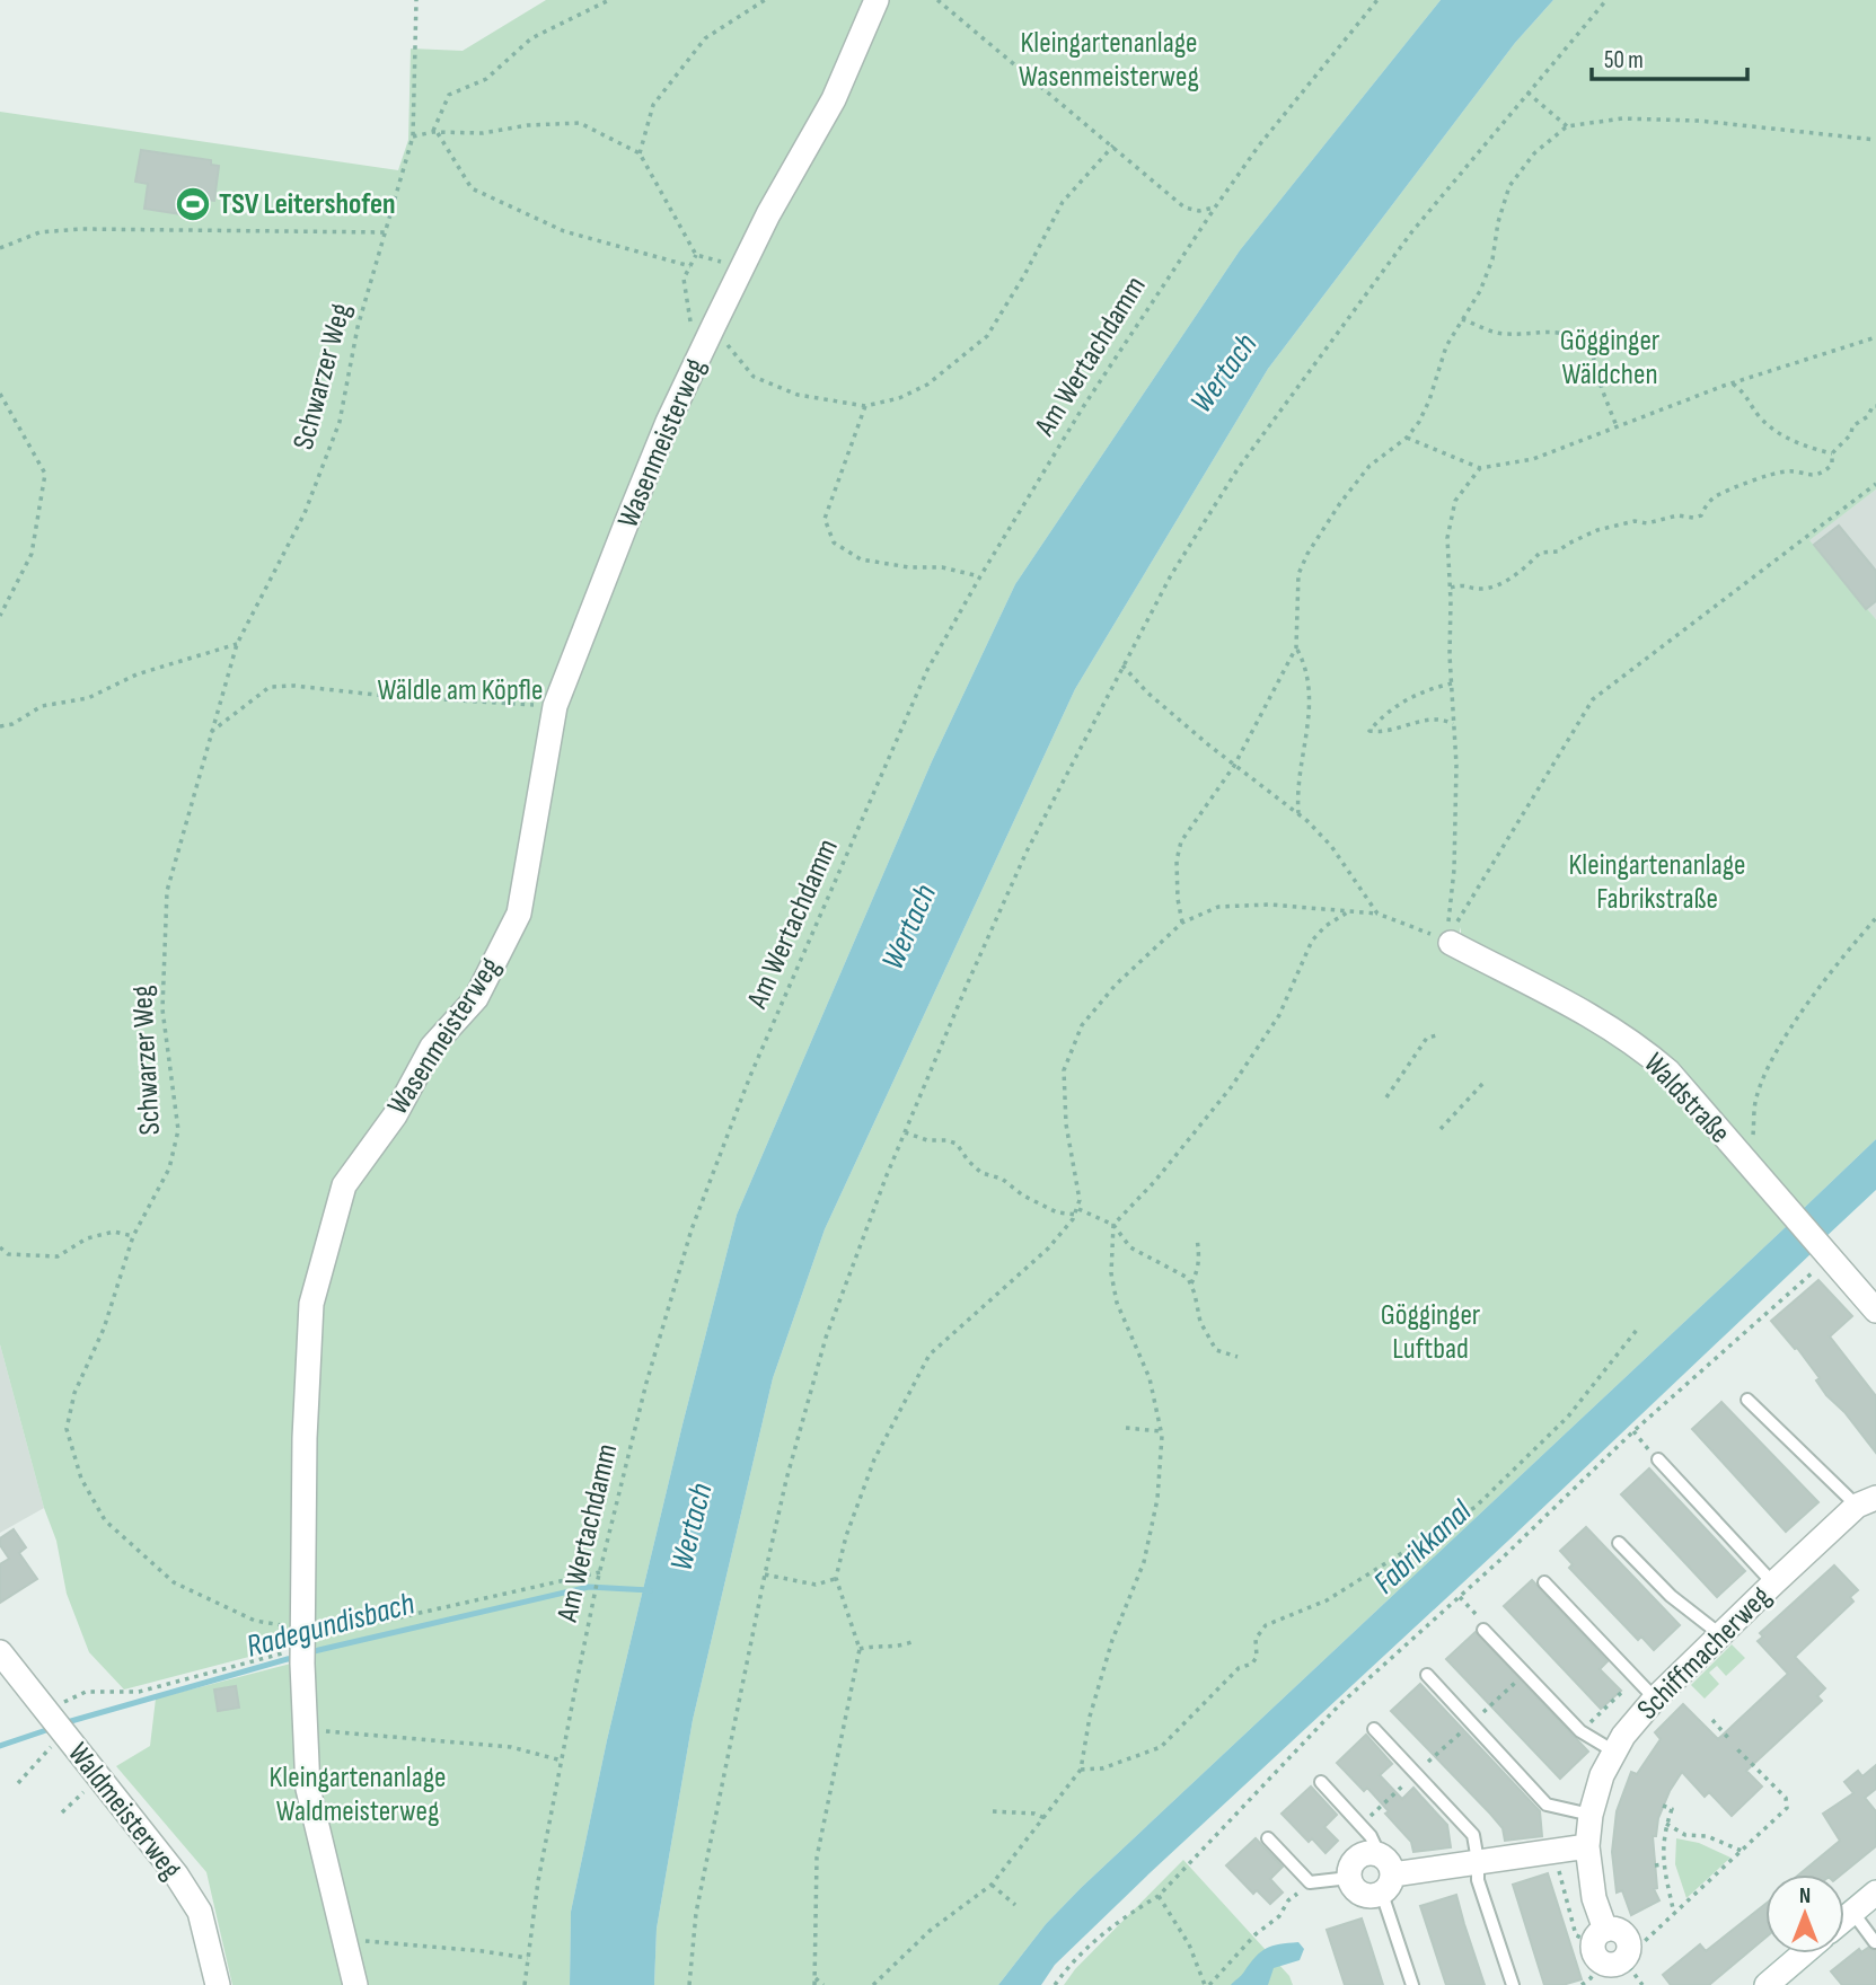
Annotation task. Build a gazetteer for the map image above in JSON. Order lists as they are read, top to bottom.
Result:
{
  "streets": {
    "street": [
      "Wasenmeisterweg",
      "Waldstraße",
      "Schiffmacherweg",
      "Waldmeisterweg"
    ],
    "path": ["Am Wertachdamm", "Schwarzer Weg"]
  },
  "crossings": [
    ["Schwarzer Weg", "Wasenmeisterweg"]
  ],
  "water": ["Wertach", "Fabrikkanal", "Radegundisbach"],
  "parks": [
    "Kleingartenanlage Wasenmeisterweg",
    "Gögginger Wäldchen",
    "Wäldle am Köpfle",
    "Kleingartenanlage Fabrikstraße",
    "Gögginger Luftbad",
    "Kleingartenanlage Waldmeisterweg"
  ],
  "places": {
    "sports": ["TSV Leitershofen"]
  },
  "scale_bar": "50 m",
  "north": "top"
}
